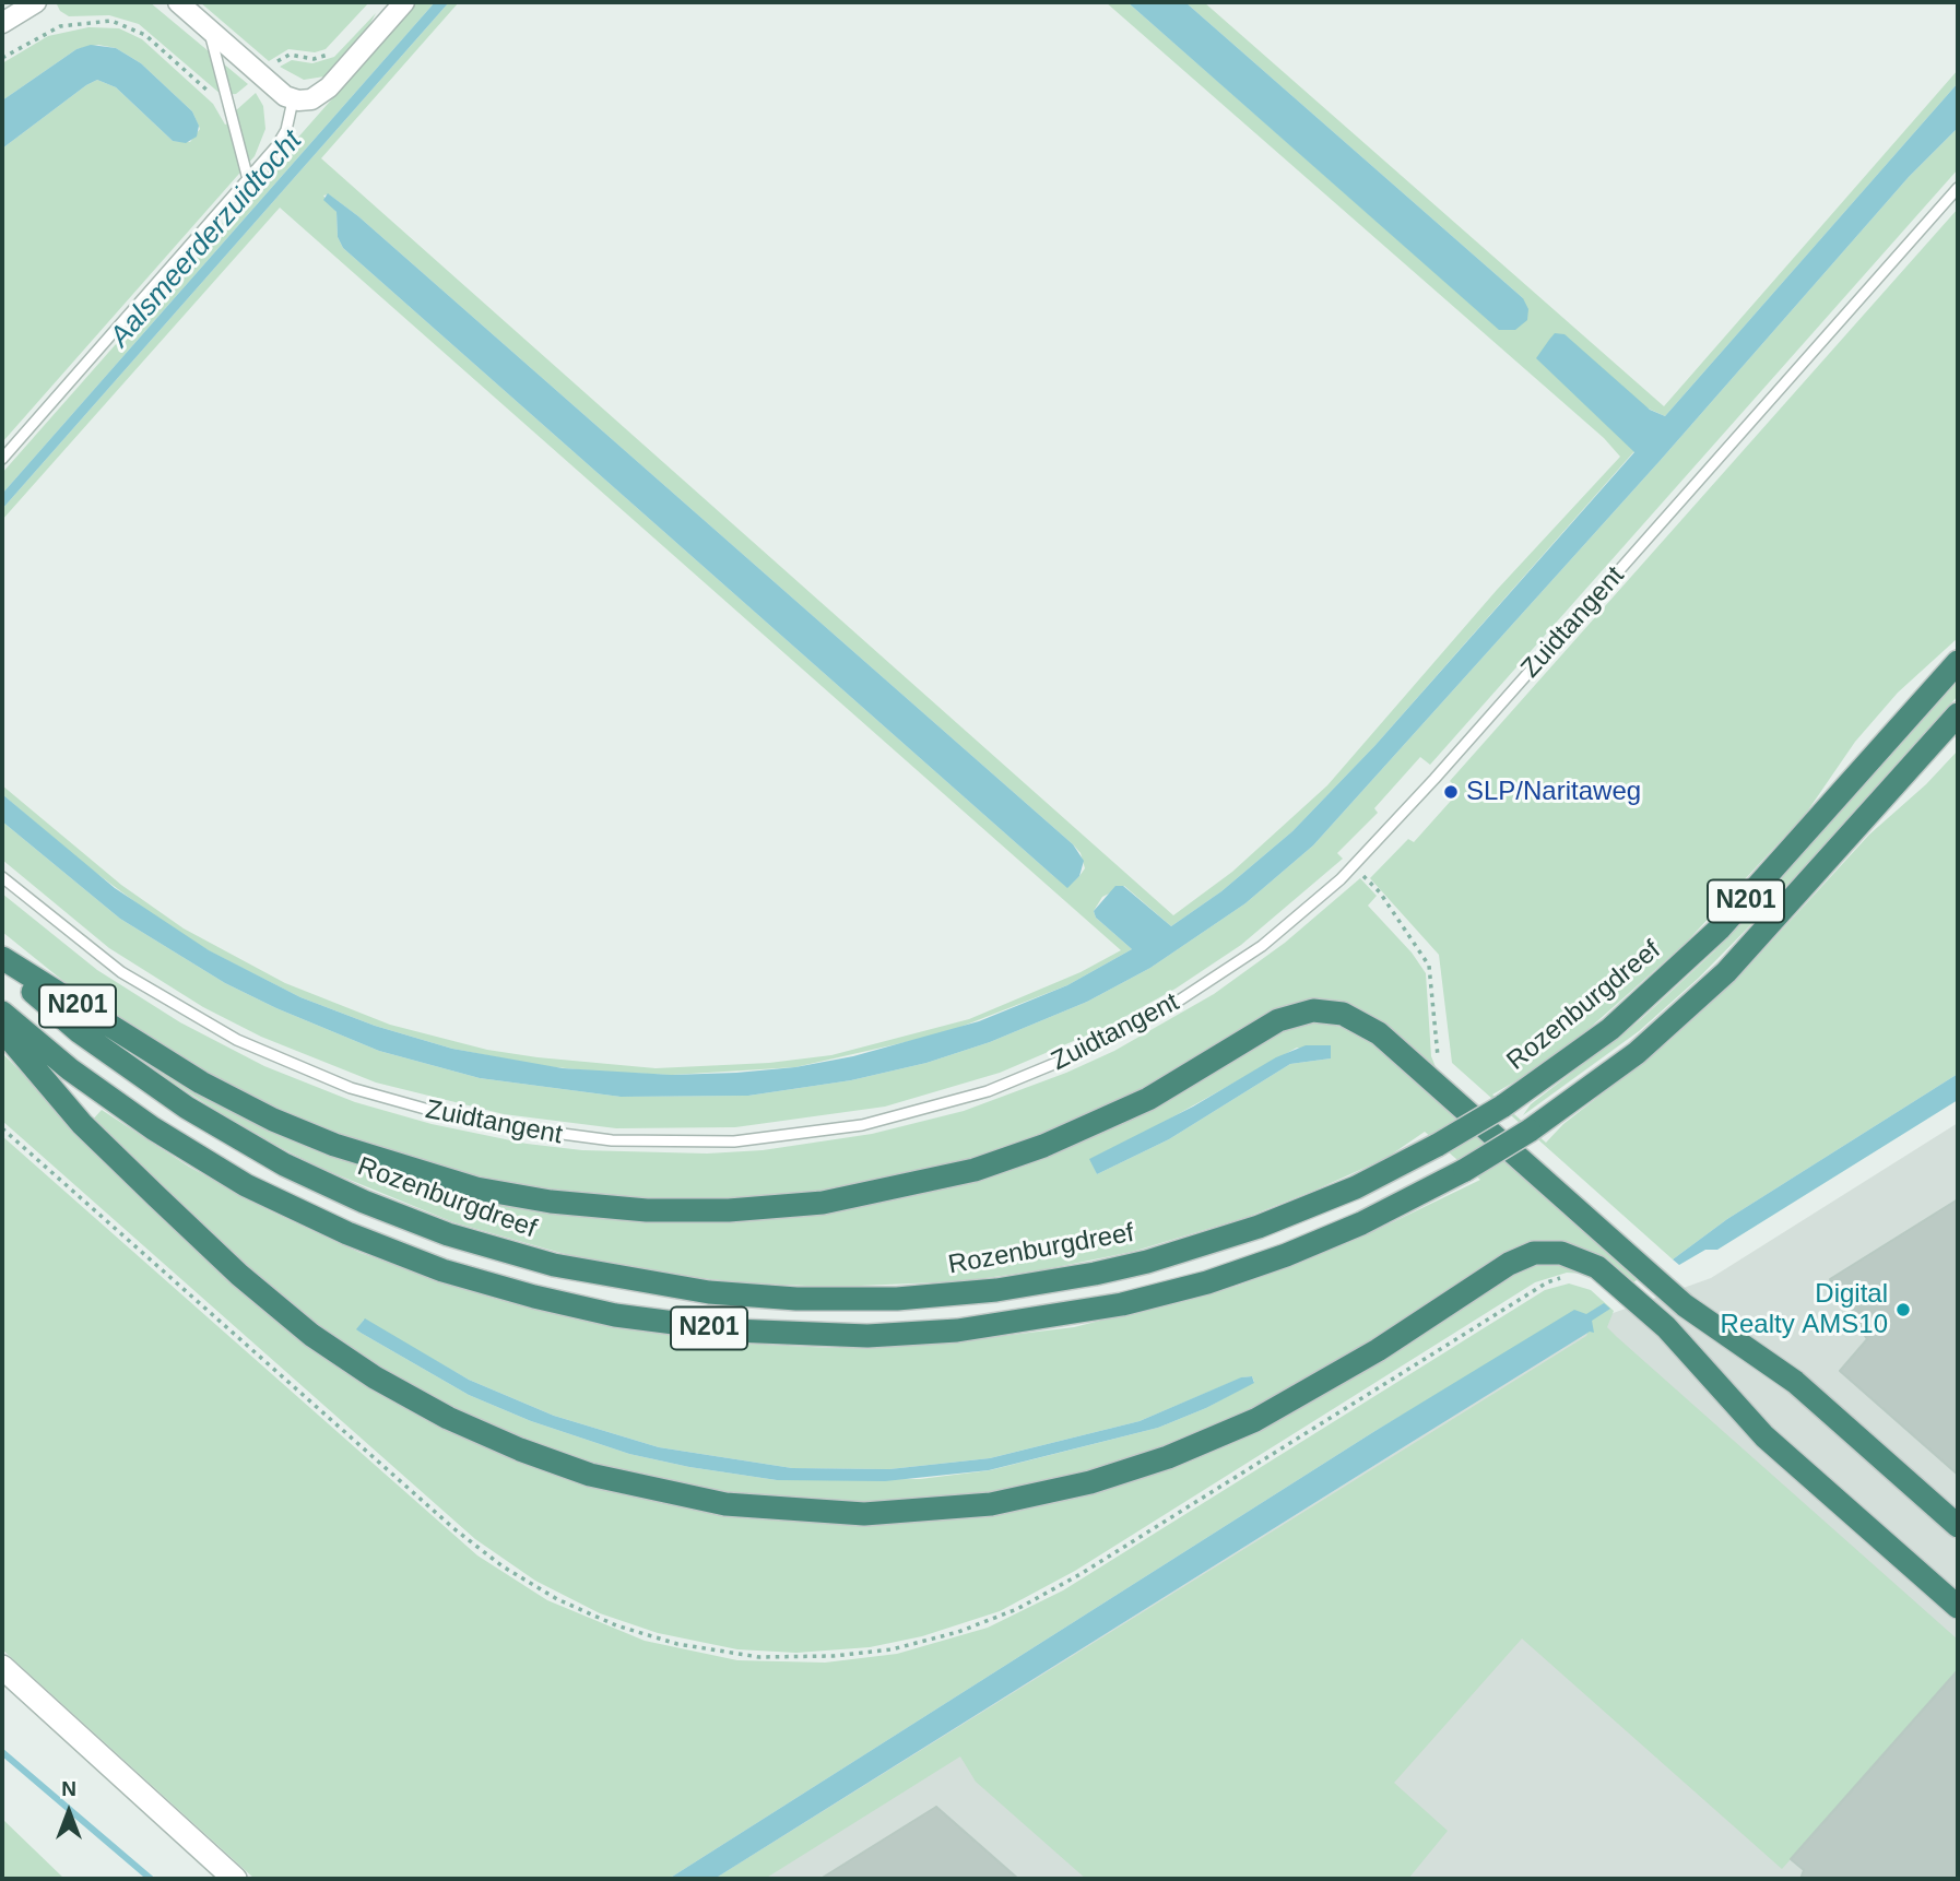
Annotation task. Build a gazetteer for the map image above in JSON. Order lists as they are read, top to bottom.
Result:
{
  "streets": {
    "highway": ["N201", "Rozenburgdreef"],
    "lane": ["Zuidtangent"]
  },
  "water": ["Aalsmeerderzuidtocht"],
  "places": ["SLP/Naritaweg", "Digital Realty AMS10"],
  "north": "top"
}
